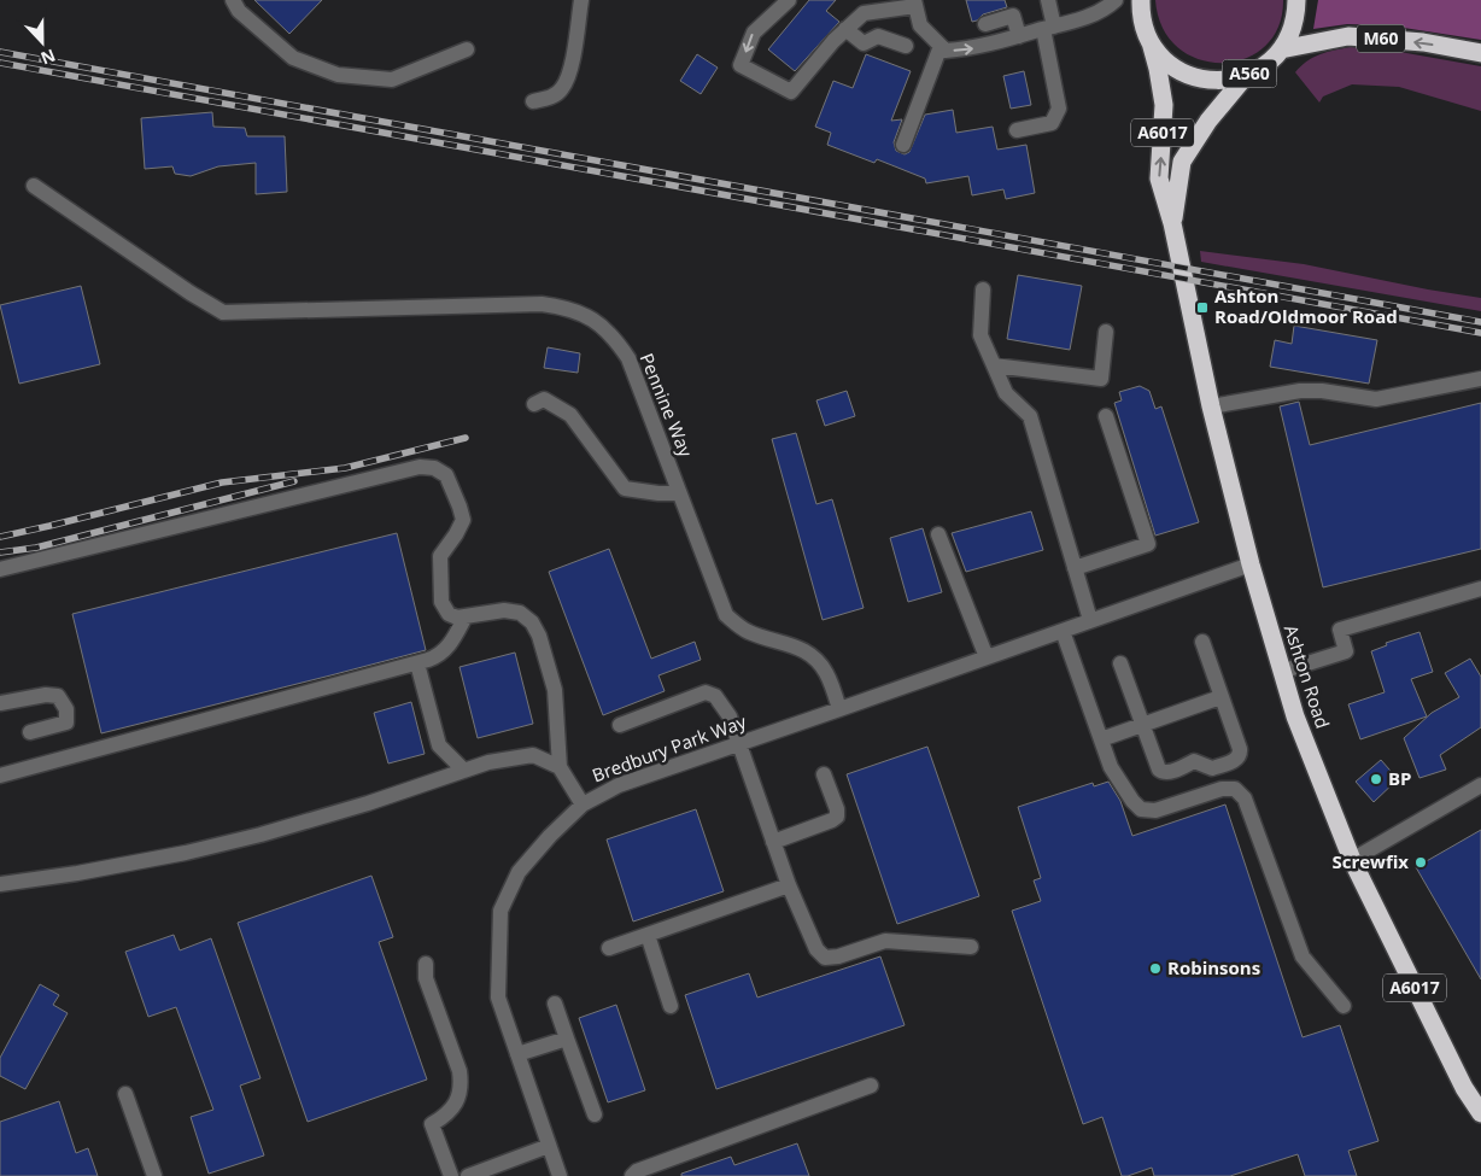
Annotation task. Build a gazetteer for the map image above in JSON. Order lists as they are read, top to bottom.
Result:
{
  "streets": {
    "highway": [
      "M60",
      "A560",
      "A6017",
      "Ashton Road"
    ],
    "street": ["Pennine Way", "Bredbury Park Way"]
  },
  "crossings": [
    ["M60", "A560"],
    ["A560", "Ashton Road"],
    ["Pennine Way", "Bredbury Park Way"],
    ["Ashton Road", "Bredbury Park Way"]
  ],
  "places": {
    "transit": ["Ashton Road/Oldmoor Road"],
    "other": ["BP", "Screwfix", "Robinsons"]
  },
  "north": "bottom"
}
